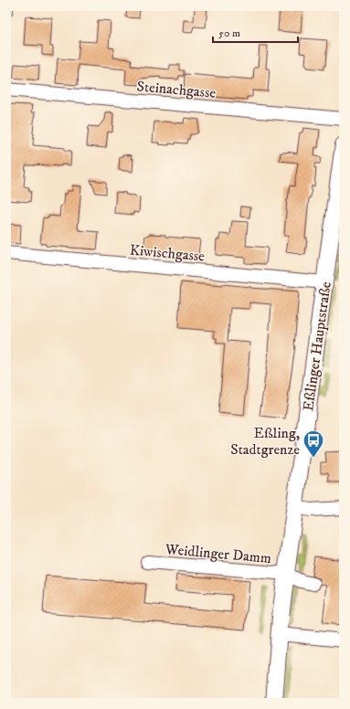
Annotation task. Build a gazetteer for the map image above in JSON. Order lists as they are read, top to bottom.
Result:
{
  "streets": {
    "main road": ["Eßlinger Hauptstraße"],
    "street": ["Steinachgasse", "Kiwischgasse", "Weidlinger Damm"]
  },
  "crossings": [
    ["Kiwischgasse", "Eßlinger Hauptstraße"],
    ["Eßlinger Hauptstraße", "Weidlinger Damm"]
  ],
  "places": {
    "bus stop": ["Eßling, Stadtgrenze"]
  },
  "scale_bar": "50 m"
}
